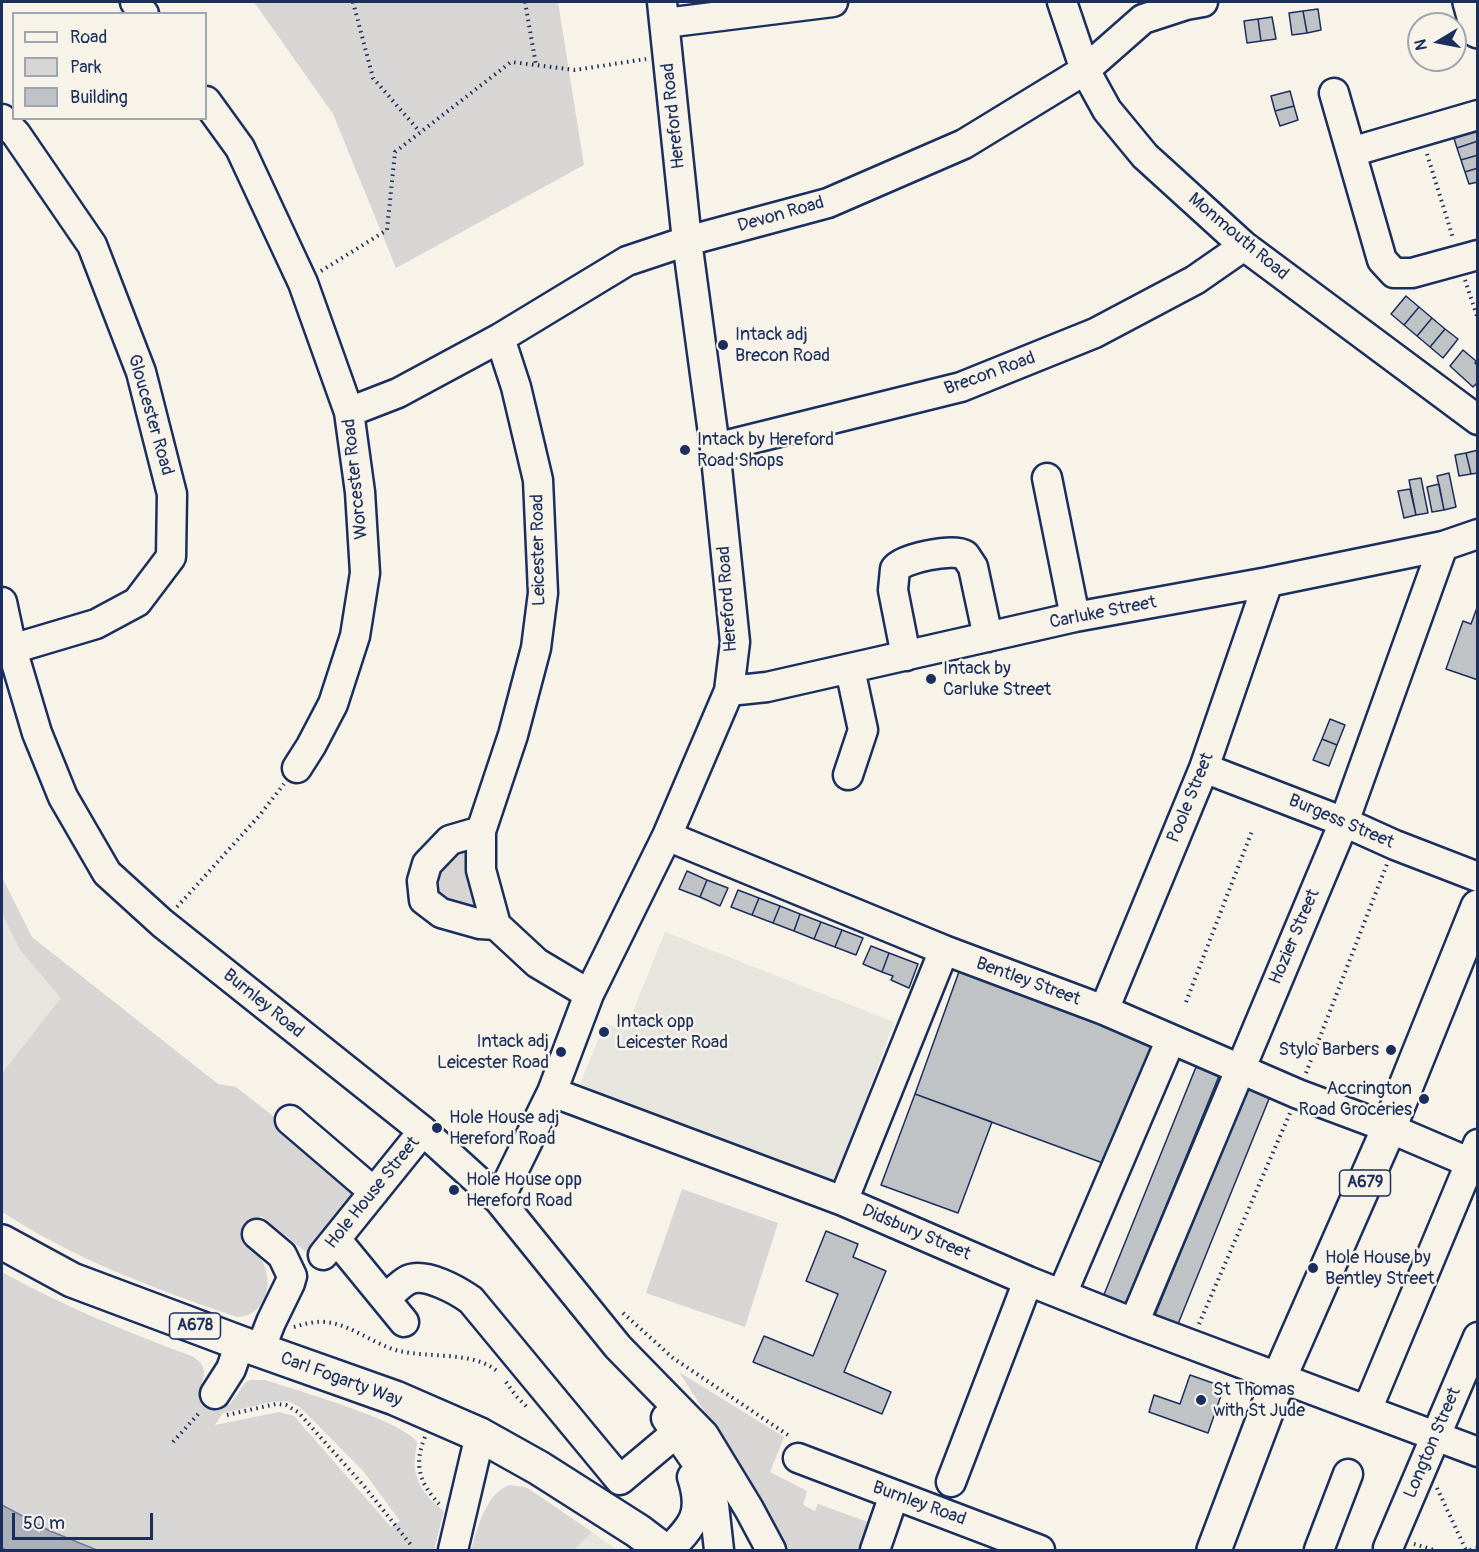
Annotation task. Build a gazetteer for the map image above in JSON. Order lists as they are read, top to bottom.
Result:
{
  "streets": {
    "main road": ["A679", "A678", "Carl Fogarty Way"],
    "street": [
      "Hereford Road",
      "Devon Road",
      "Monmouth Road",
      "Brecon Road",
      "Gloucester Road",
      "Worcester Road",
      "Leicester Road",
      "Carluke Street",
      "Poole Street",
      "Burgess Street",
      "Hozier Street",
      "Bentley Street",
      "Burnley Road",
      "Hole House Street",
      "Didsbury Street",
      "Longton Street"
    ]
  },
  "crossings": [
    ["Hereford Road", "Devon Road"],
    ["Hereford Road", "Brecon Road"],
    ["Hereford Road", "Carluke Street"],
    ["Hereford Road", "Bentley Street"],
    ["Hereford Road", "Burnley Road"],
    ["Hereford Road", "Didsbury Street"],
    ["Devon Road", "Monmouth Road"],
    ["Devon Road", "Worcester Road"],
    ["Devon Road", "Leicester Road"],
    ["Monmouth Road", "Brecon Road"],
    ["Gloucester Road", "Burnley Road"],
    ["Carluke Street", "Poole Street"],
    ["Carluke Street", "Hozier Street"],
    ["Poole Street", "Burgess Street"],
    ["Poole Street", "Bentley Street"],
    ["Burgess Street", "Hozier Street"],
    ["Hozier Street", "Bentley Street"],
    ["Hozier Street", "Didsbury Street"],
    ["Bentley Street", "A679"],
    ["Burnley Road", "Hole House Street"],
    ["A679", "Didsbury Street"],
    ["Didsbury Street", "Longton Street"]
  ],
  "places": [
    "Intack adj Brecon Road",
    "Intack by Hereford Road Shops",
    "Intack by Carluke Street",
    "Intack opp Leicester Road",
    "Stylo Barbers",
    "Intack adj Leicester Road",
    "Accrington Road Groceries",
    "Hole House adj Hereford Road",
    "Hole House opp Hereford Road",
    "Hole House by Bentley Street",
    "St Thomas with St Jude"
  ],
  "legend": ["Road", "Park", "Building"],
  "scale_bar": "50 m",
  "north": "left"
}
